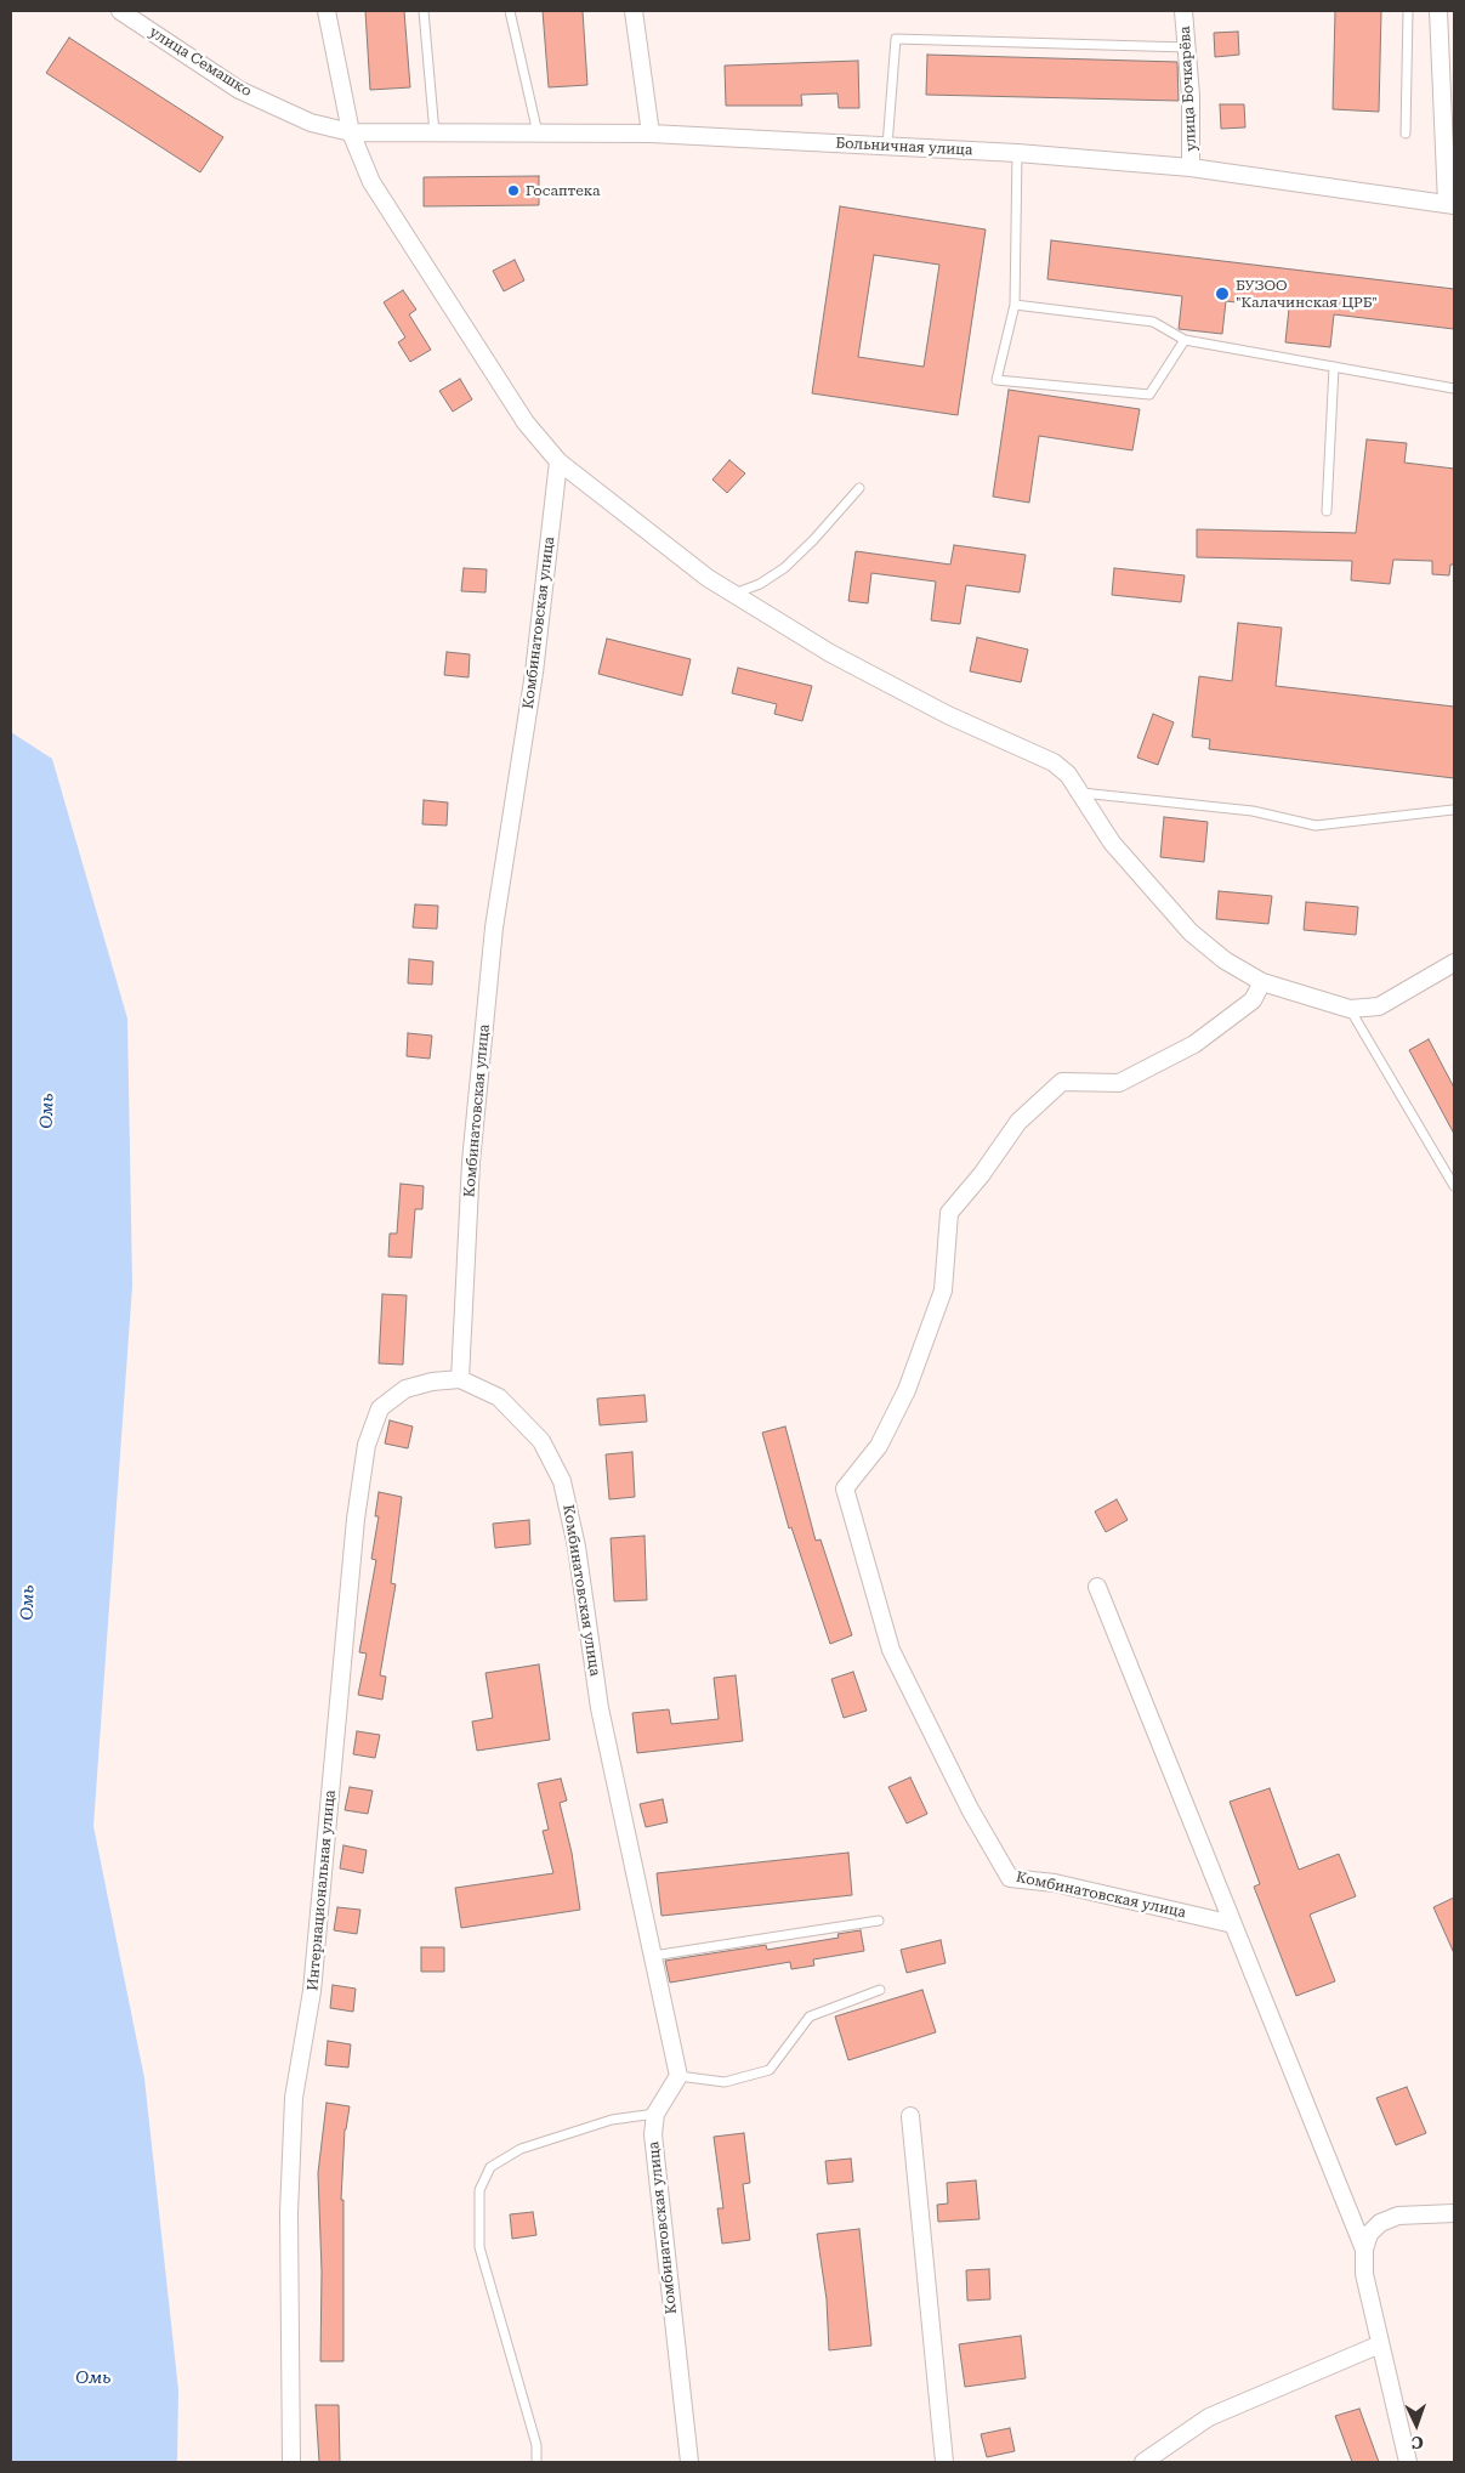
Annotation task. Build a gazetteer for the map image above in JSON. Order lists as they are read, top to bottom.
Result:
{
  "streets": {
    "street": [
      "улица Семашко",
      "улица Бочкарёва",
      "Больничная улица",
      "Комбинатовская улица",
      "Интернациональная улица"
    ]
  },
  "crossings": [
    ["улица Семашко", "Больничная улица"],
    ["улица Бочкарёва", "Больничная улица"],
    ["Комбинатовская улица", "Интернациональная улица"]
  ],
  "water": ["Омь"],
  "places": ["Госаптека", "БУЗОО \"Калачинская ЦРБ\""],
  "north": "bottom"
}
